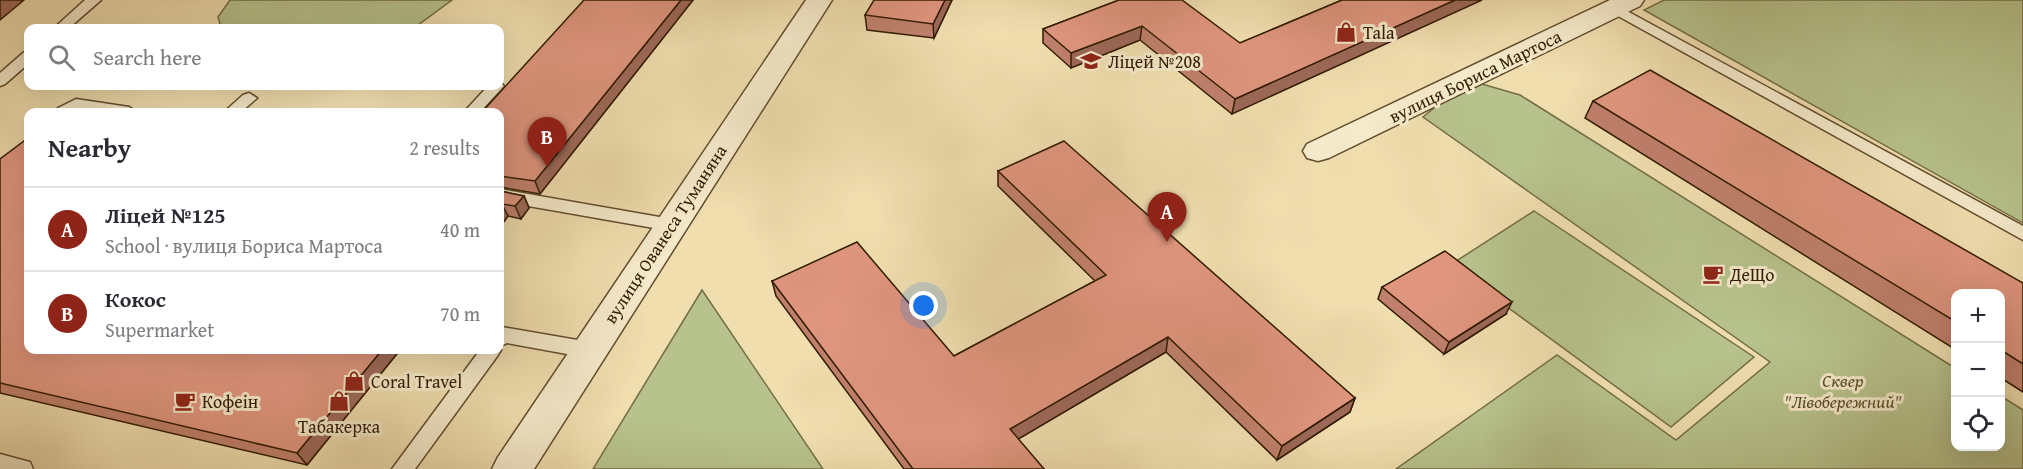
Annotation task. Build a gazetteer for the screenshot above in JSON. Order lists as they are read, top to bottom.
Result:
{
  "streets": {
    "street": ["вулиця Бориса Мартоса", "вулиця Ованеса Туманяна"]
  },
  "parks": ["Сквер \"Лівобережний\""],
  "places": {
    "shop": ["Tala", "Coral Travel", "Табакерка"],
    "school or university": ["Ліцей №208"],
    "cafe": ["ДеЩо", "Кофеін"]
  },
  "page": {
    "search": "Search here",
    "heading": ["Nearby", "2 results"],
    "pins": ["B", "A"],
    "list": [
      {
        "mark": "A",
        "name": "Ліцей №125",
        "note": "School · вулиця Бориса Мартоса",
        "value": "40 m"
      },
      {
        "mark": "B",
        "name": "Кокос",
        "note": "Supermarket",
        "value": "70 m"
      }
    ],
    "map_buttons": ["+", "−"]
  }
}
